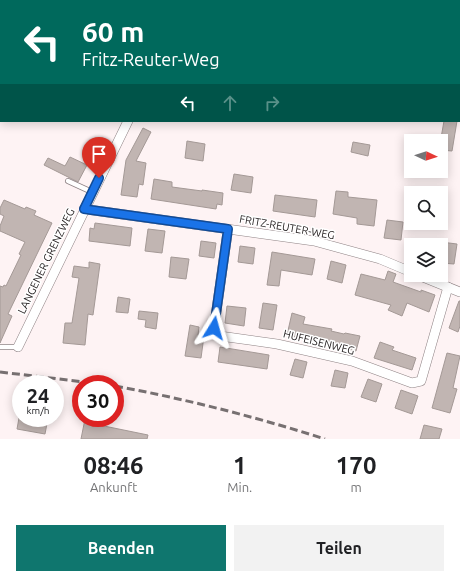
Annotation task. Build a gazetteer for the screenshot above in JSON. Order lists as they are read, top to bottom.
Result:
{
  "streets": {
    "street": ["FRITZ-REUTER-WEG", "LANGENER GRENZWEG", "HUFEISENWEG"]
  },
  "crossings": [
    ["FRITZ-REUTER-WEG", "LANGENER GRENZWEG"],
    ["FRITZ-REUTER-WEG", "HUFEISENWEG"]
  ],
  "north": "right",
  "page": {
    "turn": ["60 m", "Fritz-Reuter-Weg"],
    "speed": "24 km/h",
    "limit": "30",
    "eta": [
      "08:46",
      "Ankunft",
      "1",
      "Min.",
      "170",
      "m"
    ],
    "buttons": ["Beenden", "Teilen"]
  }
}
